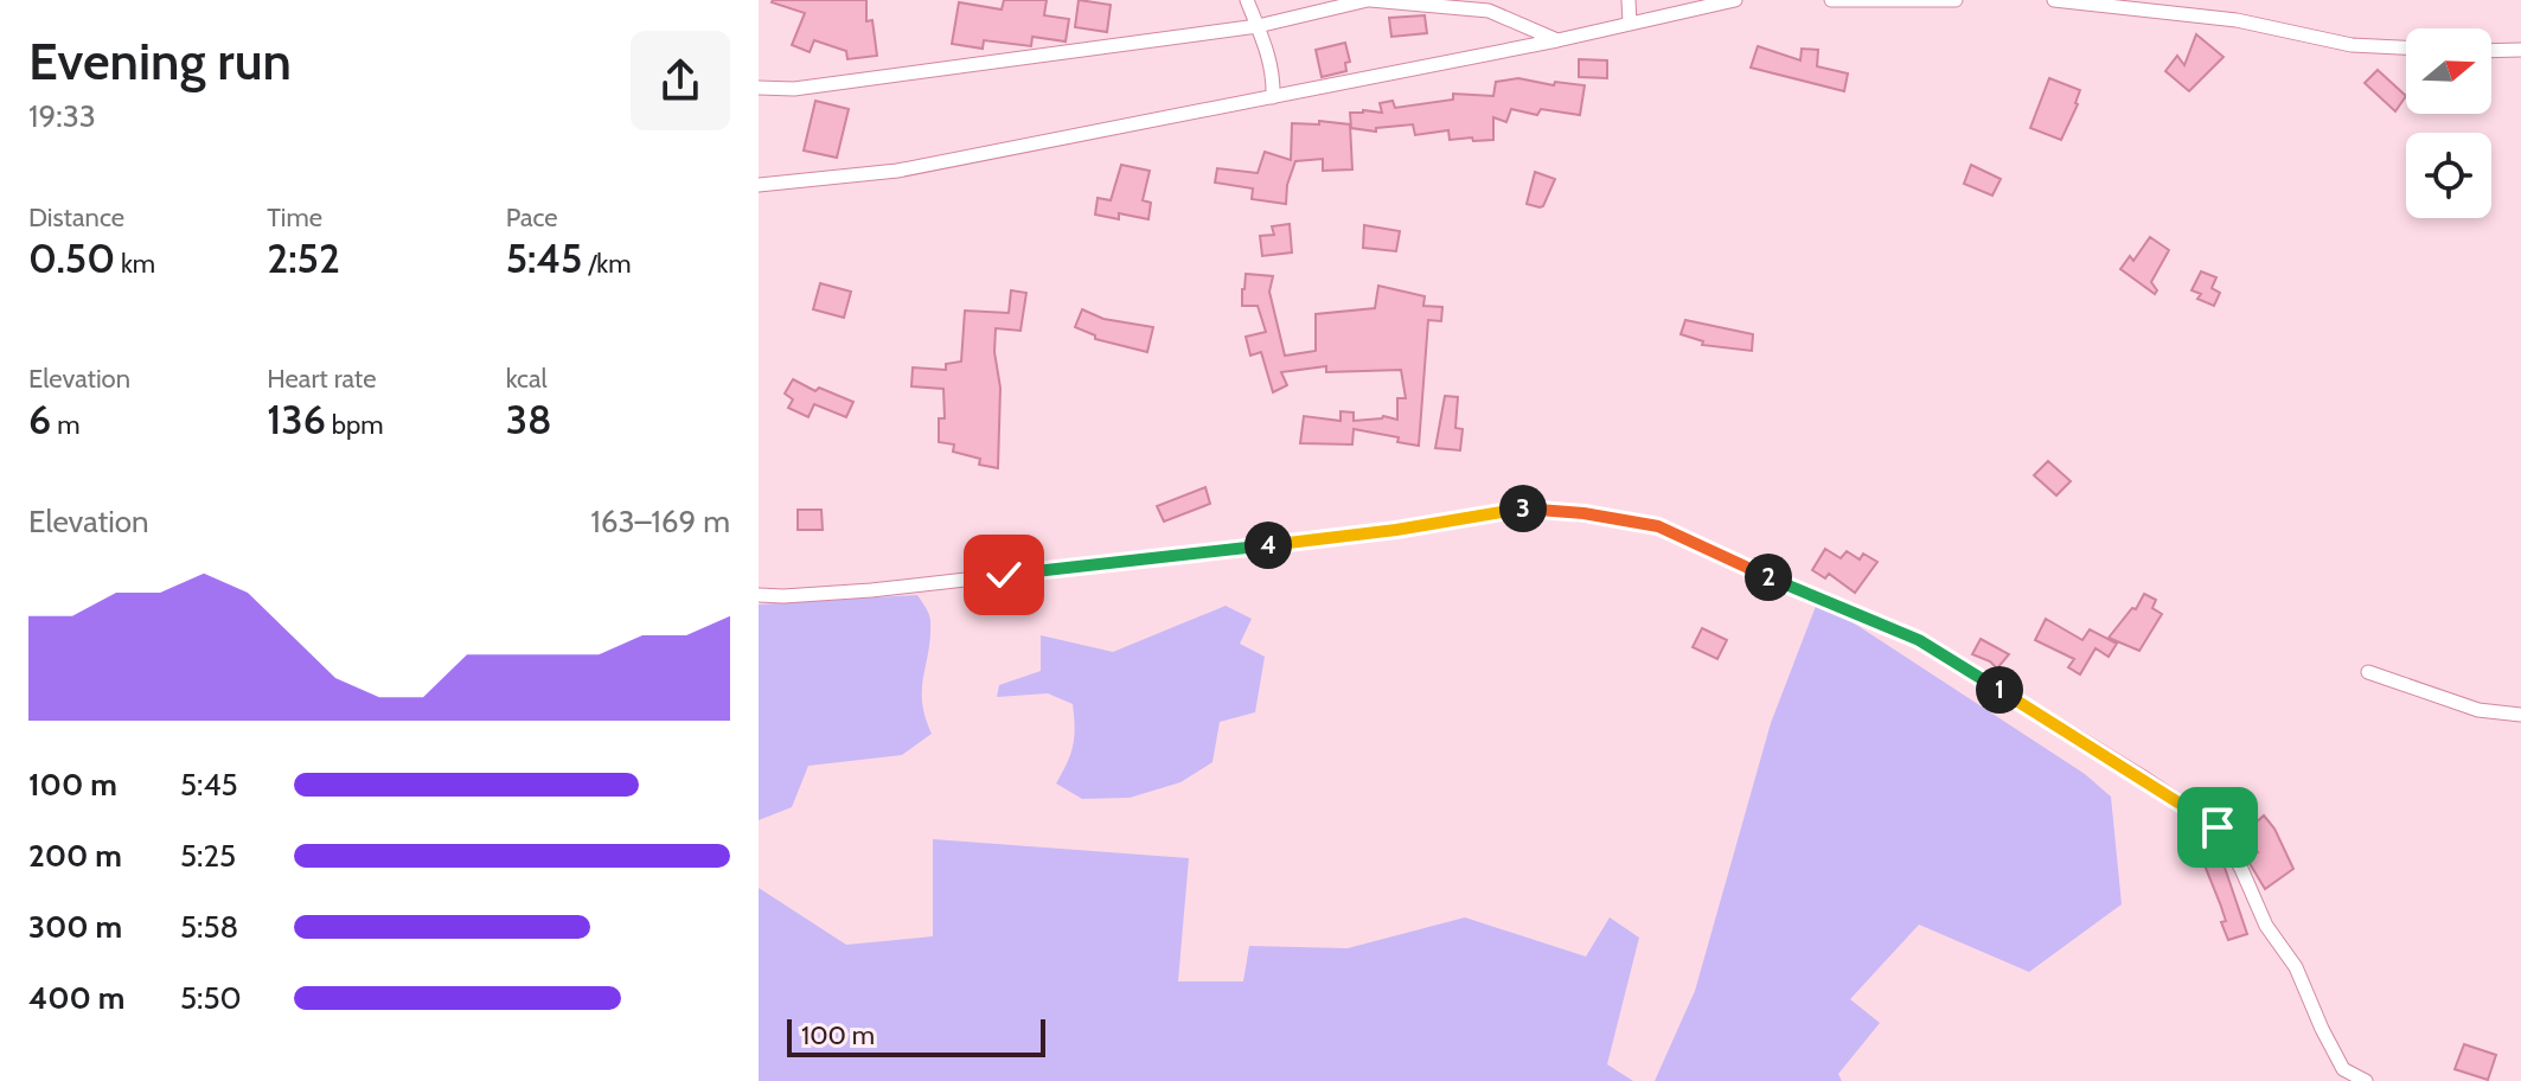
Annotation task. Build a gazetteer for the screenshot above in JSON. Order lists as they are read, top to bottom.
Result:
{
  "scale_bar": "100 m",
  "north": "right",
  "page": {
    "heading": ["Evening run", "19:33"],
    "stats": [
      ["Distance", "0.50 km"],
      ["Time", "2:52"],
      ["Pace", "5:45 /km"],
      ["Elevation", "6 m"],
      ["Heart rate", "136 bpm"],
      ["kcal", "38"]
    ],
    "chart": ["Elevation", "163–169 m"],
    "pins": [
      "3",
      "4",
      "2",
      "1"
    ],
    "list": [
      {
        "name": "100 m",
        "note": "5:45"
      },
      {
        "name": "200 m",
        "note": "5:25"
      },
      {
        "name": "300 m",
        "note": "5:58"
      },
      {
        "name": "400 m",
        "note": "5:50"
      }
    ],
    "scale": "100 m"
  }
}
